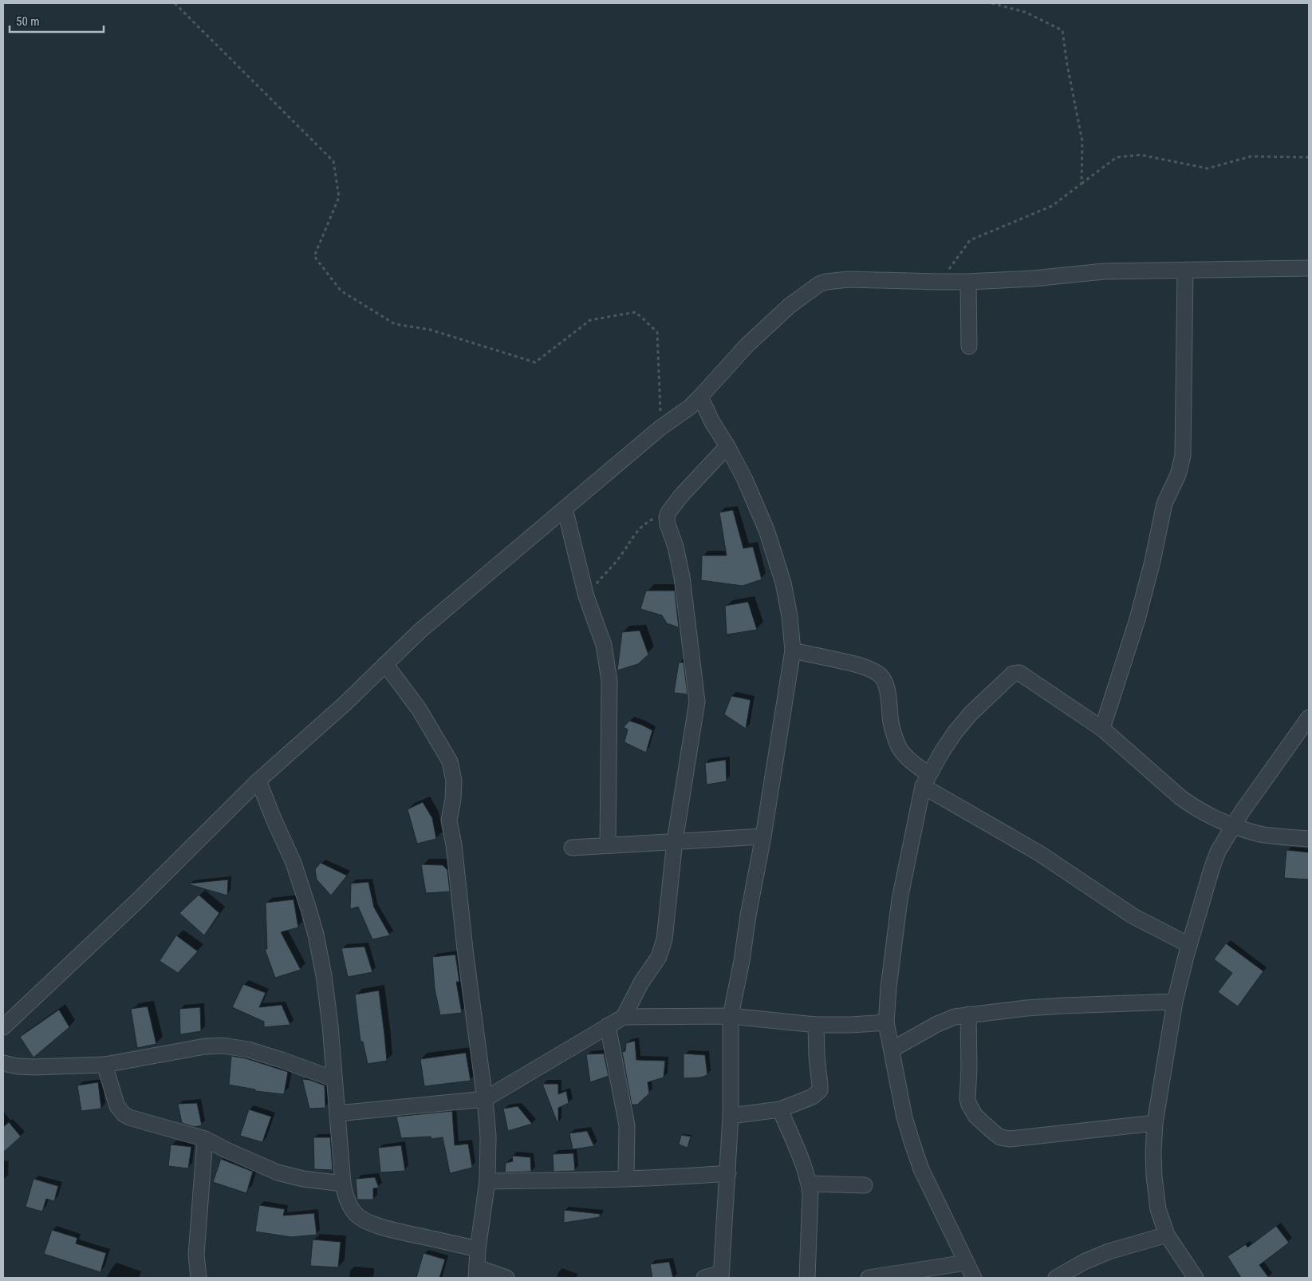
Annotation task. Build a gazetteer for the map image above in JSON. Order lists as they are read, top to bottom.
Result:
{
  "scale_bar": "50 m"
}
